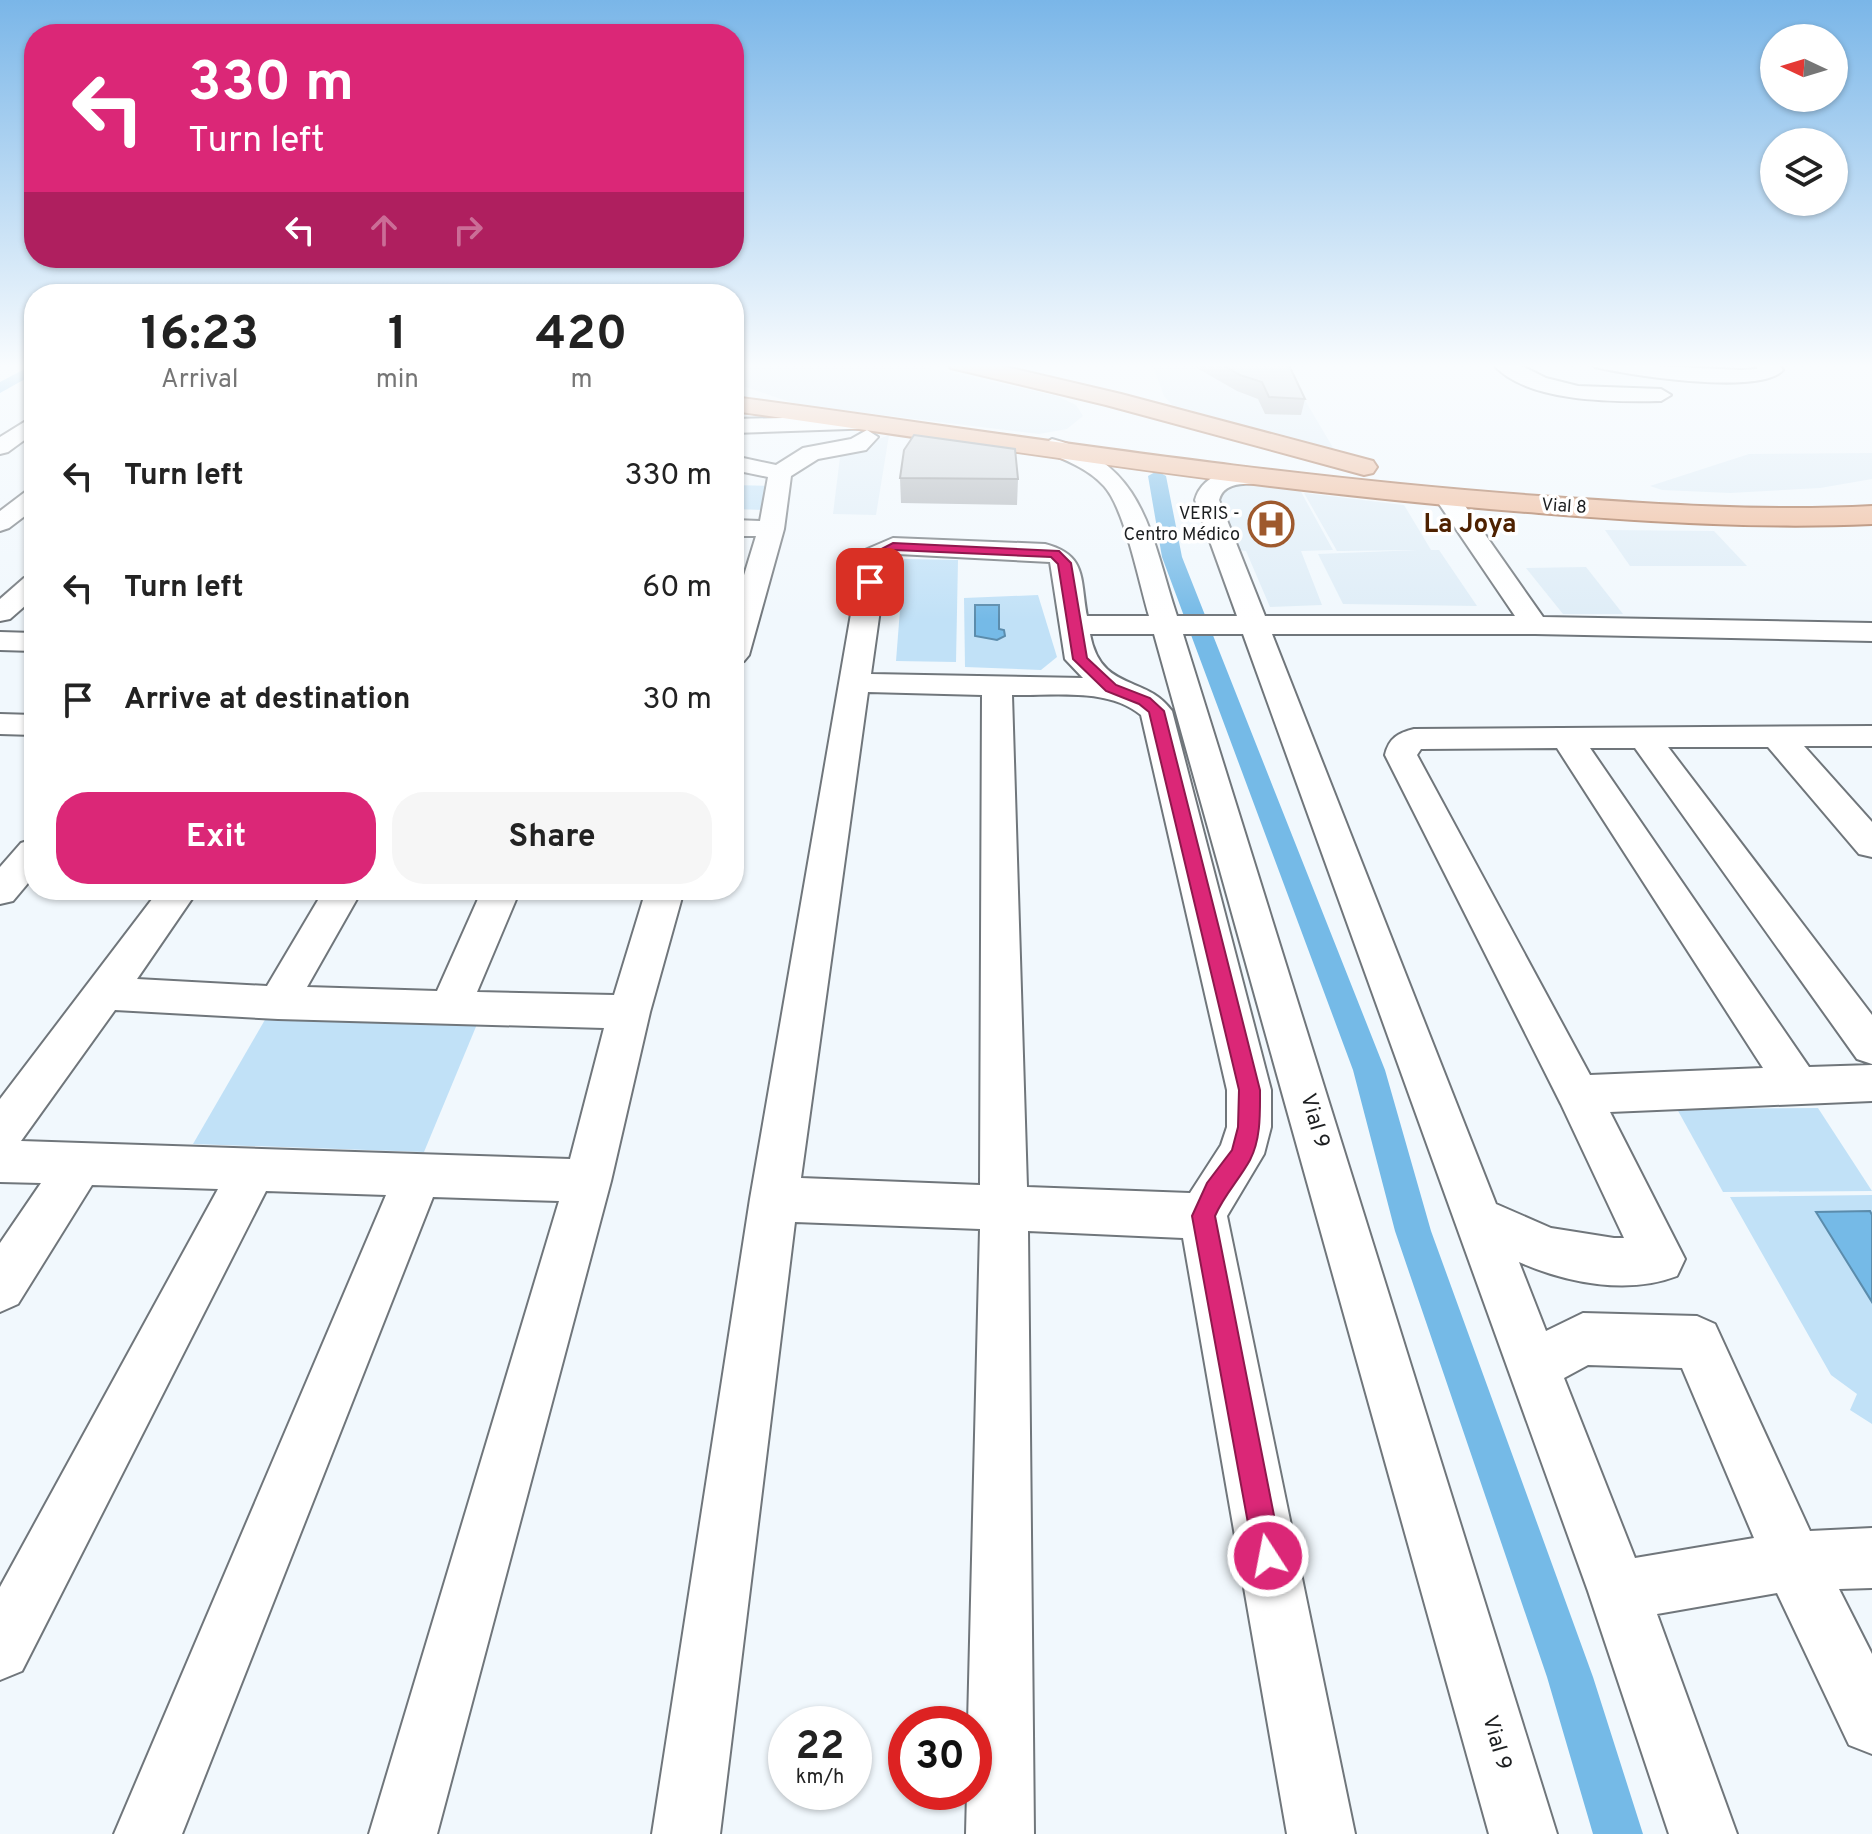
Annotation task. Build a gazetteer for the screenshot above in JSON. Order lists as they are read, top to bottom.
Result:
{
  "streets": {
    "main road": ["Vial 8"],
    "street": ["Vial 9"]
  },
  "districts": ["La Joya"],
  "places": {
    "hospital": ["VERIS - Centro Médico"]
  },
  "north": "left",
  "page": {
    "turn": ["330 m", "Turn left"],
    "eta": [
      "16:23",
      "Arrival",
      "1",
      "min",
      "420",
      "m"
    ],
    "list": [
      {
        "name": "Turn left",
        "value": "330 m"
      },
      {
        "name": "Turn left",
        "value": "60 m"
      },
      {
        "name": "Arrive at destination",
        "value": "30 m"
      }
    ],
    "buttons": ["Exit", "Share"],
    "speed": "22 km/h",
    "limit": "30"
  }
}
